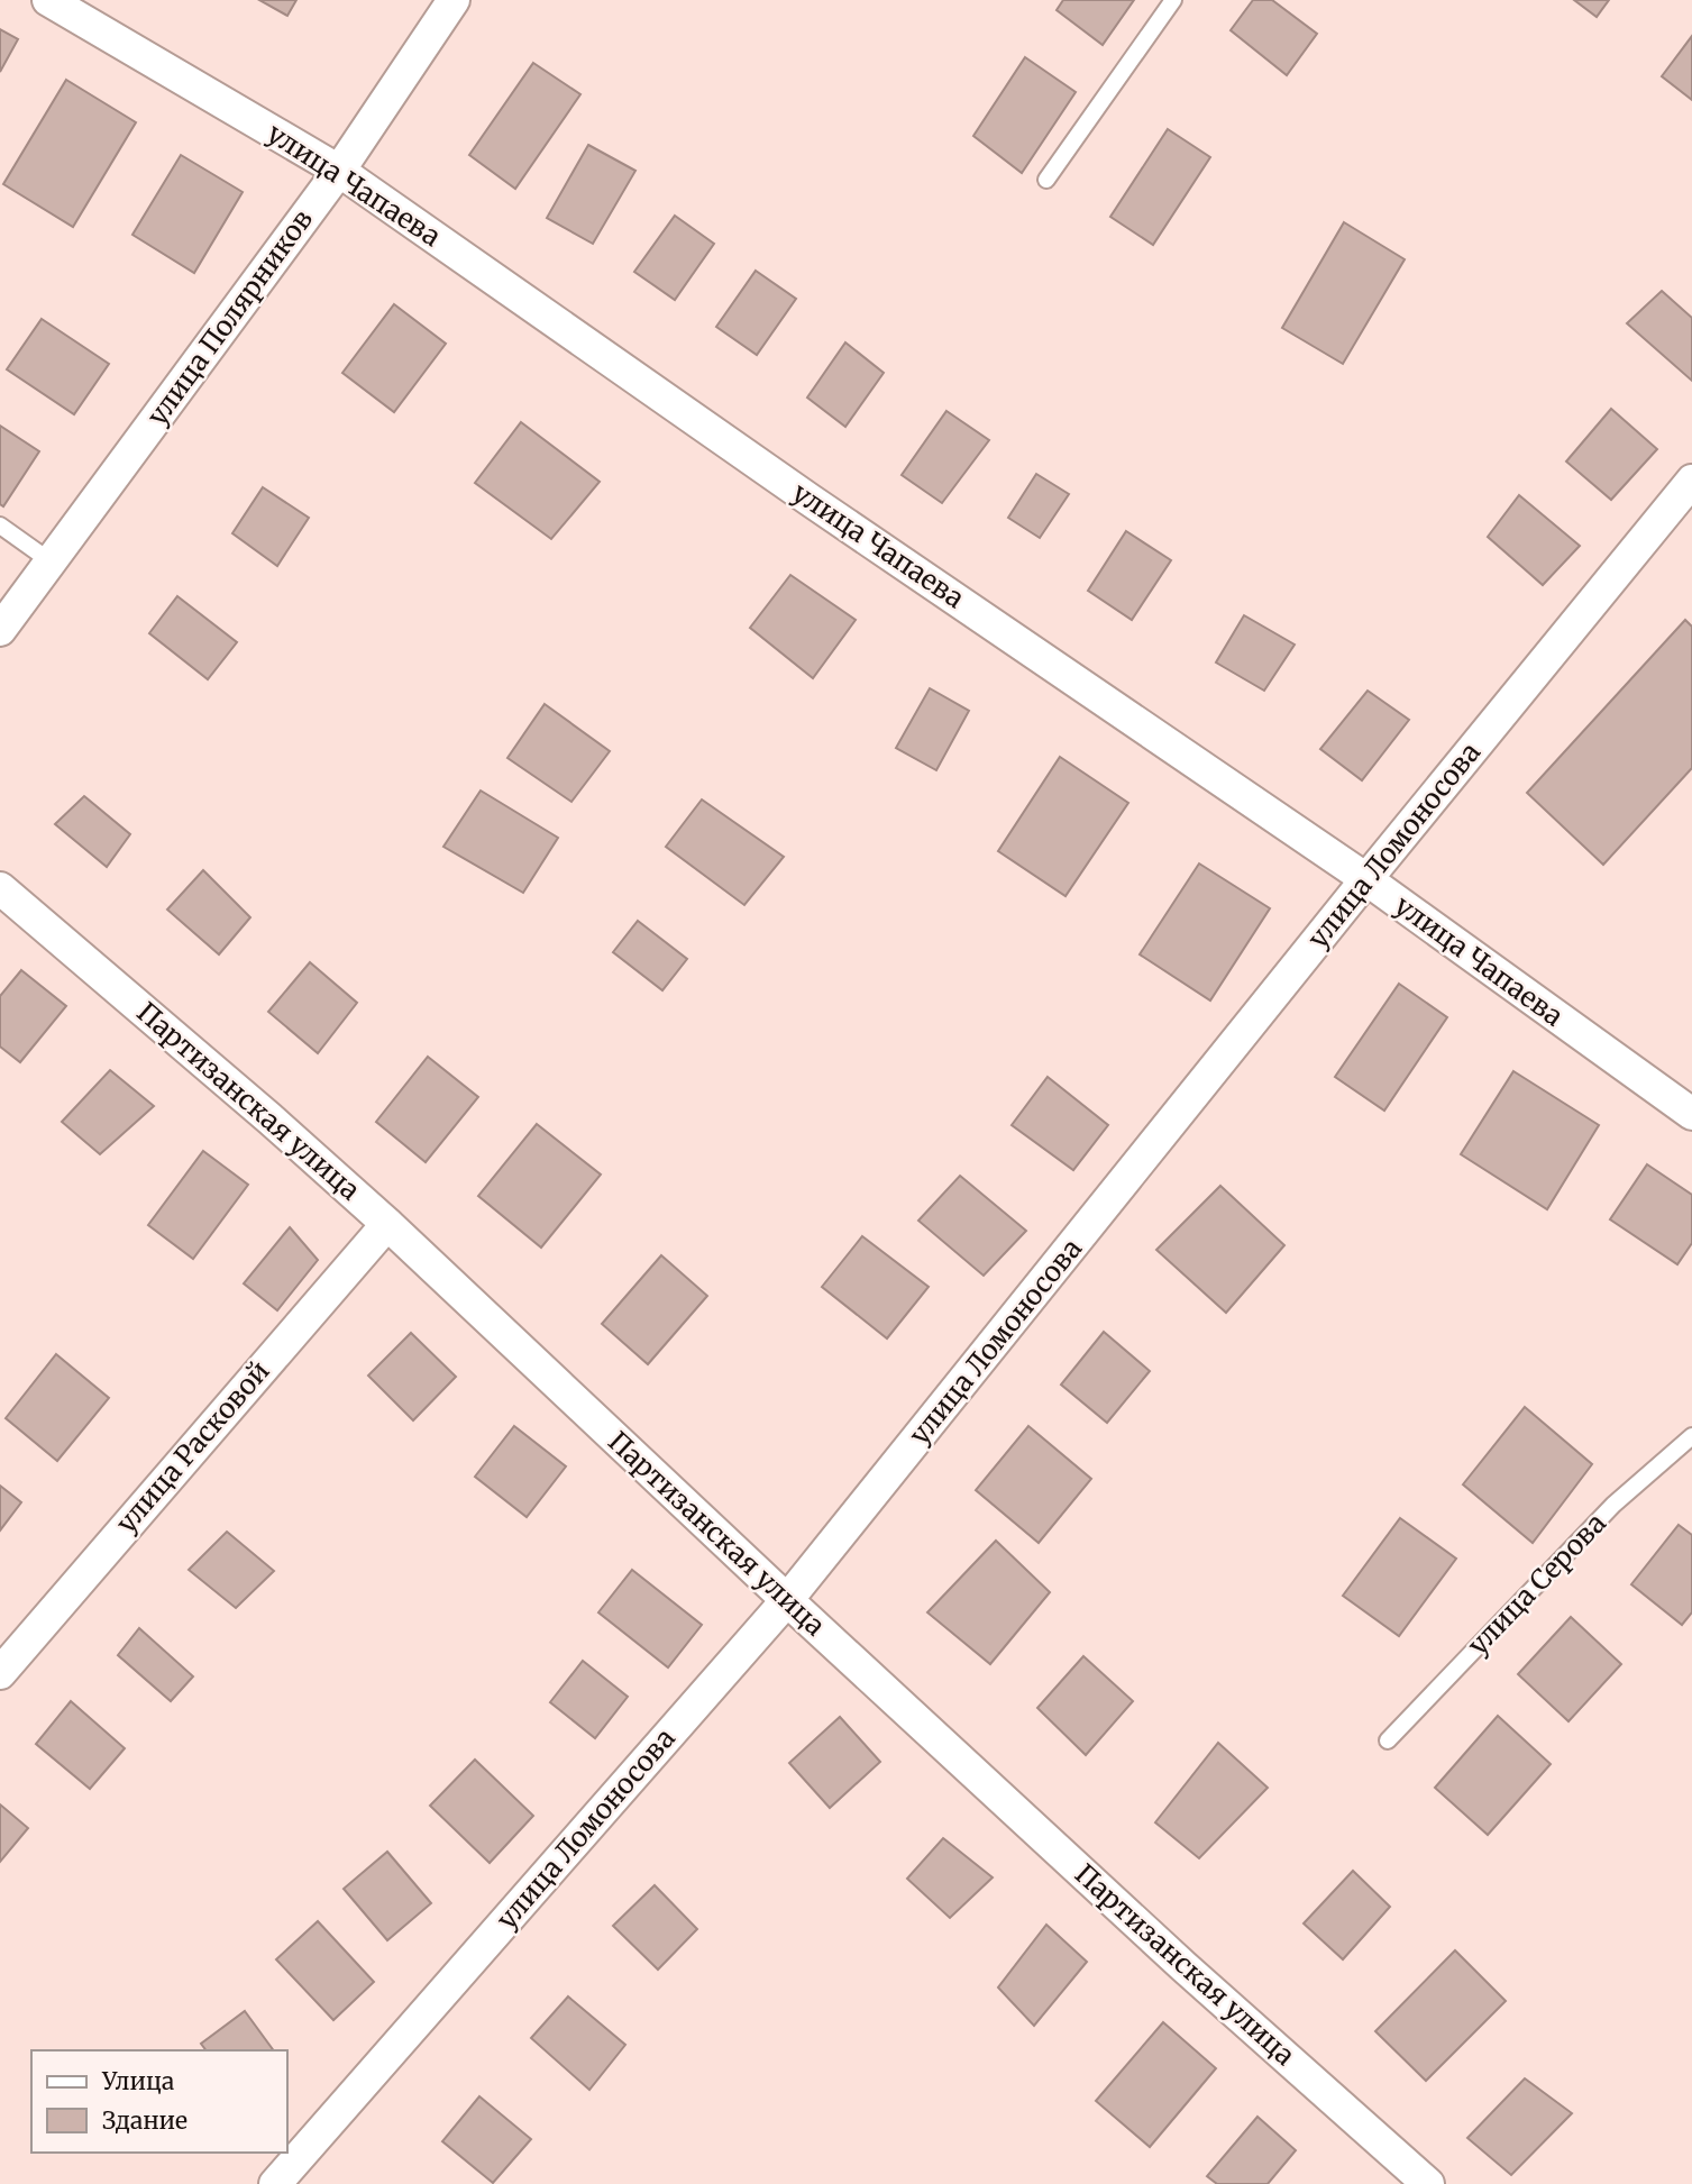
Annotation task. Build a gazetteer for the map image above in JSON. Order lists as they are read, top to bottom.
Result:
{
  "streets": {
    "street": [
      "улица Чапаева",
      "улица Полярников",
      "улица Ломоносова",
      "Партизанская улица",
      "улица Расковой"
    ],
    "lane": ["улица Серова"]
  },
  "crossings": [
    ["улица Чапаева", "улица Полярников"],
    ["улица Чапаева", "улица Ломоносова"],
    ["улица Ломоносова", "Партизанская улица"],
    ["Партизанская улица", "улица Расковой"]
  ],
  "legend": ["Улица", "Здание"]
}
